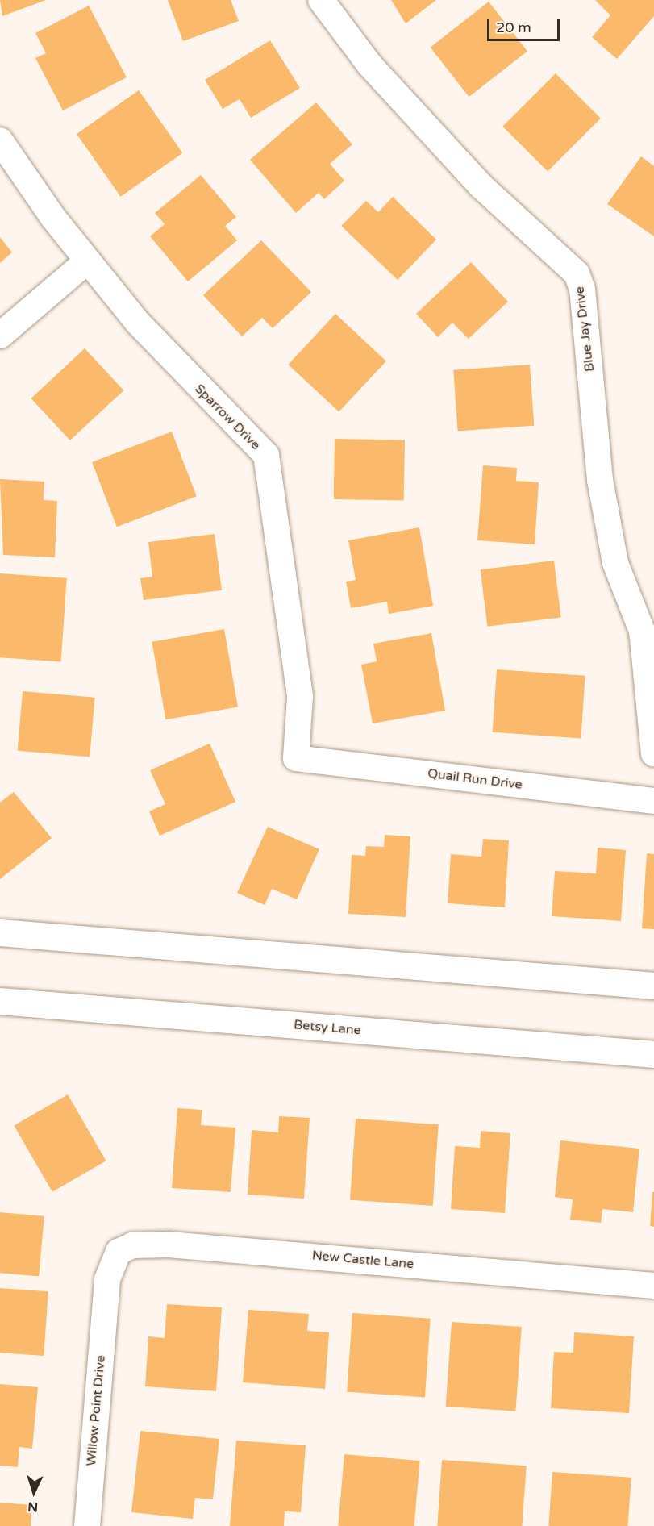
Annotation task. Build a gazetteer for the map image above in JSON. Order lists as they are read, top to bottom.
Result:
{
  "streets": {
    "main road": ["Betsy Lane"],
    "street": [
      "Blue Jay Drive",
      "Sparrow Drive",
      "Quail Run Drive",
      "New Castle Lane",
      "Willow Point Drive"
    ]
  },
  "crossings": [
    ["Sparrow Drive", "Quail Run Drive"],
    ["New Castle Lane", "Willow Point Drive"]
  ],
  "scale_bar": "20 m",
  "north": "bottom"
}
